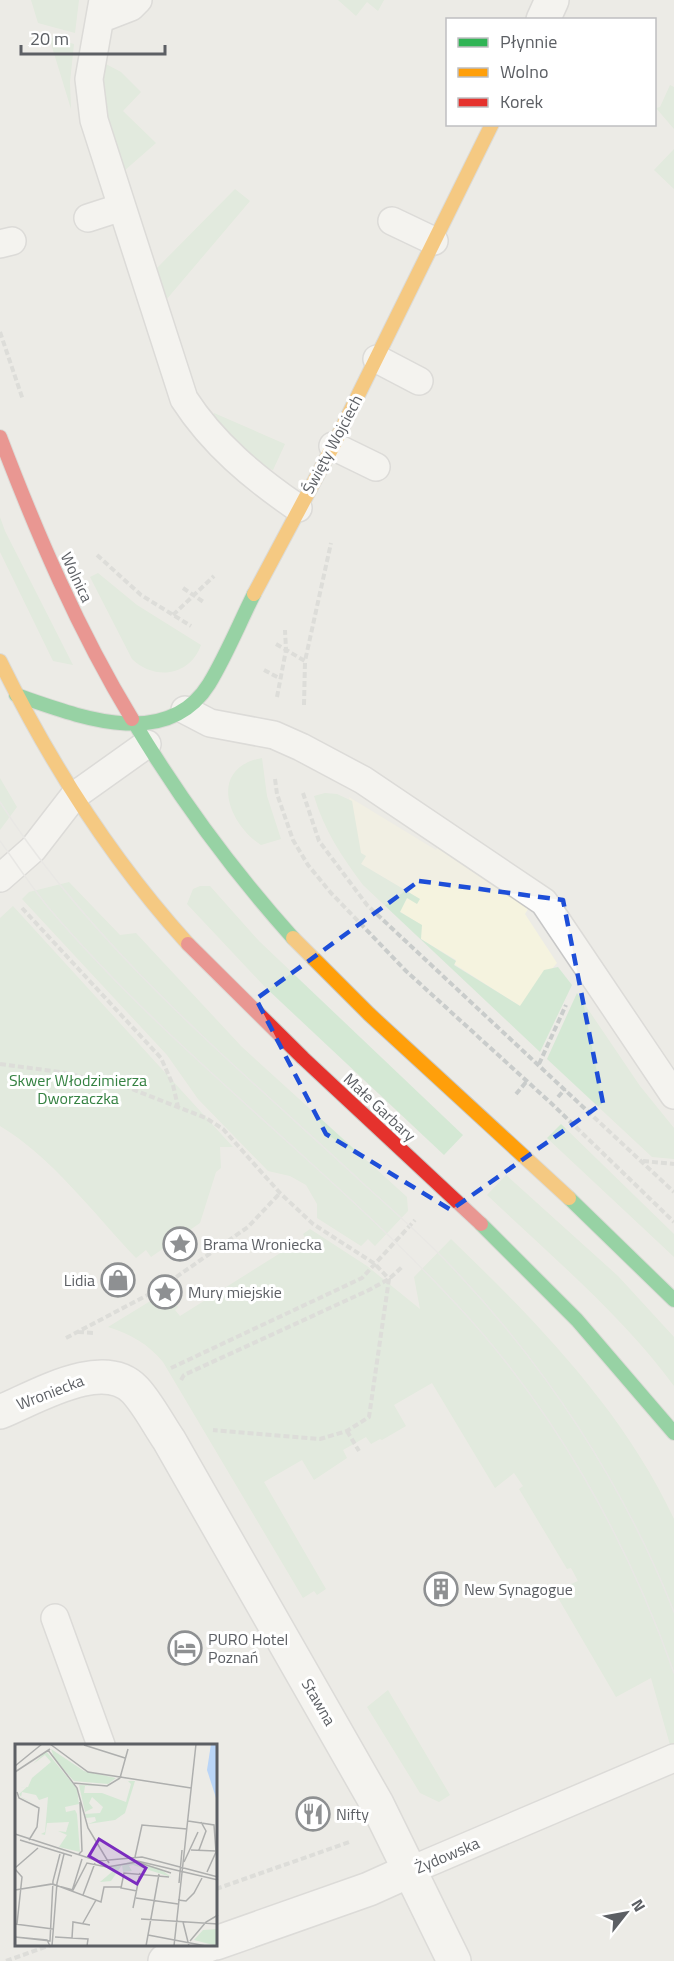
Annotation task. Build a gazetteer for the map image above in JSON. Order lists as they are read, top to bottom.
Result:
{
  "streets": {
    "street": [
      "Święty Wojciech",
      "Wolnica",
      "Małe Garbary",
      "Wroniecka",
      "Stawna",
      "Żydowska"
    ]
  },
  "crossings": [
    ["Święty Wojciech", "Wolnica"],
    ["Wroniecka", "Stawna"],
    ["Stawna", "Żydowska"]
  ],
  "parks": ["Skwer Włodzimierza Dworzaczka"],
  "places": {
    "place": ["Brama Wroniecka", "Mury miejskie"],
    "shop": ["Lidia"],
    "building": ["New Synagogue"],
    "hotel": ["PURO Hotel Poznań"],
    "restaurant": ["Nifty"]
  },
  "legend": ["Płynnie", "Wolno", "Korek"],
  "scale_bar": "20 m",
  "north": "top right"
}
